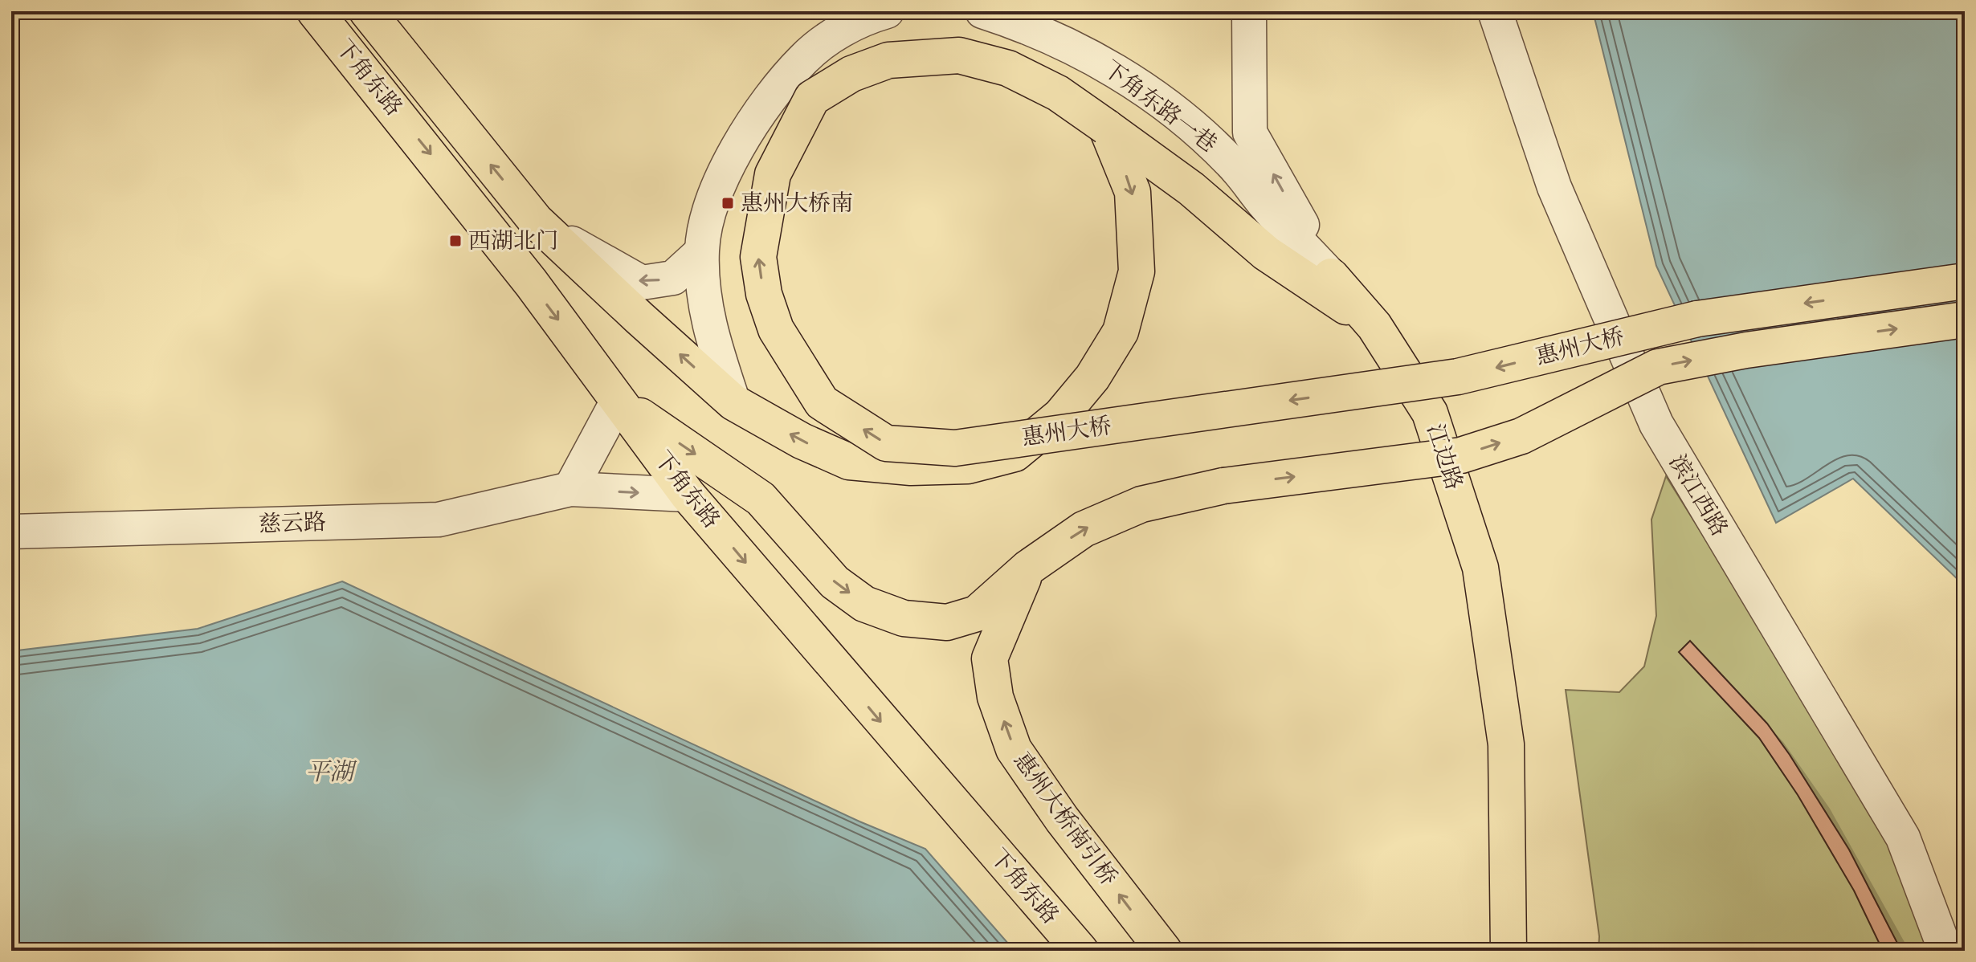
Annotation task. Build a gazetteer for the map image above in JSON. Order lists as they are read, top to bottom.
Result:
{
  "streets": {
    "main road": [
      "下角东路",
      "惠州大桥",
      "江边路",
      "惠州大桥南引桥"
    ],
    "street": ["下角东路一巷", "滨江西路", "慈云路"]
  },
  "crossings": [
    ["下角东路", "惠州大桥"],
    ["下角东路", "慈云路"],
    ["下角东路一巷", "江边路"],
    ["惠州大桥", "江边路"],
    ["惠州大桥", "惠州大桥南引桥"]
  ],
  "one_way": ["惠州大桥南引桥"],
  "water": ["平湖"],
  "places": {
    "transit": ["惠州大桥南", "西湖北门"]
  }
}
